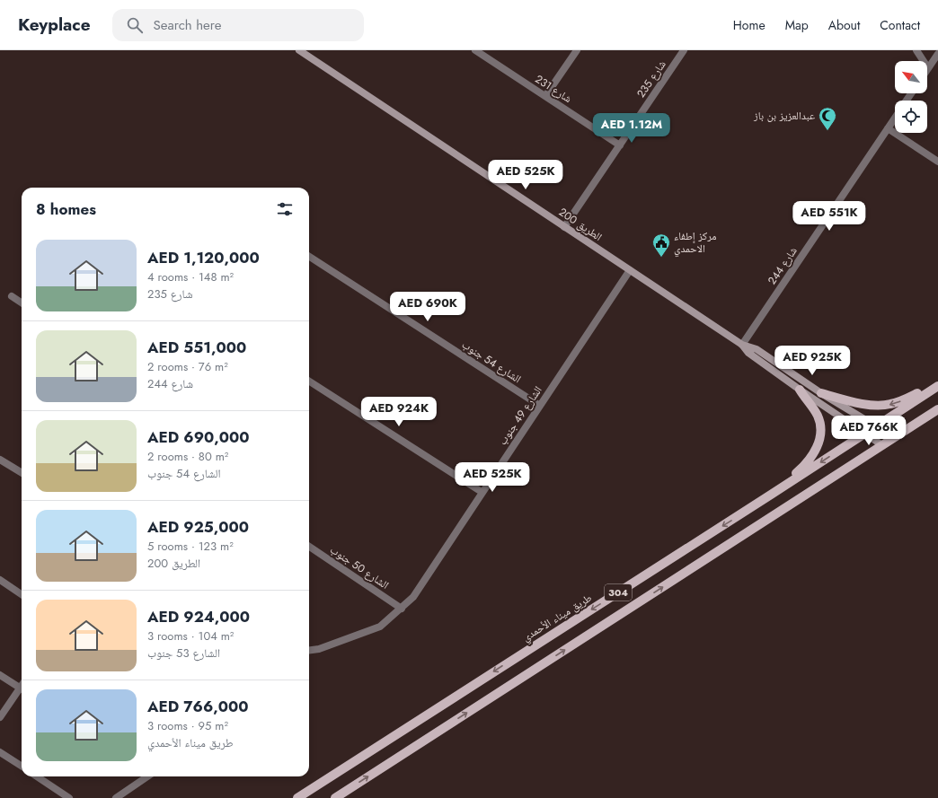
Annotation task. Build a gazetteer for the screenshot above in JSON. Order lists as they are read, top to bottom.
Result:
{
  "streets": {
    "main road": ["الطريق 200", "304", "طريق ميناء الأحمدي"],
    "street": [
      "شارع 235",
      "شارع 231",
      "شارع 244",
      "الشارع 54 جنوب",
      "الشارع 49 جنوب",
      "الشارع 50 جنوب"
    ]
  },
  "crossings": [
    ["شارع 235", "شارع 231"],
    ["شارع 235", "الطريق 200"],
    ["الطريق 200", "شارع 244"],
    ["الطريق 200", "الشارع 49 جنوب"],
    ["الطريق 200", "304"],
    ["الطريق 200", "طريق ميناء الأحمدي"],
    ["الشارع 54 جنوب", "الشارع 49 جنوب"],
    ["الشارع 49 جنوب", "الشارع 50 جنوب"]
  ],
  "places": {
    "mosque": ["عبدالعزيز بن باز"],
    "public building": ["مركز إطفاء الاحمدي"]
  },
  "north": "top left",
  "page": {
    "header": "Keyplace",
    "search": "Search here",
    "nav": [
      "Home",
      "Map",
      "About",
      "Contact"
    ],
    "price": [
      "AED 1.12M",
      "AED 525K",
      "AED 551K",
      "AED 690K",
      "AED 925K",
      "AED 924K",
      "AED 766K",
      "AED 525K"
    ],
    "heading": "8 homes",
    "list": [
      {
        "name": "AED 1,120,000",
        "note": "4 rooms · 148 m² · شارع 235"
      },
      {
        "name": "AED 551,000",
        "note": "2 rooms · 76 m² · شارع 244"
      },
      {
        "name": "AED 690,000",
        "note": "2 rooms · 80 m² · الشارع 54 جنوب"
      },
      {
        "name": "AED 925,000",
        "note": "5 rooms · 123 m² · الطريق 200"
      },
      {
        "name": "AED 924,000",
        "note": "3 rooms · 104 m² · الشارع 53 جنوب"
      },
      {
        "name": "AED 766,000",
        "note": "3 rooms · 95 m² · طريق ميناء الأحمدي"
      }
    ]
  }
}
